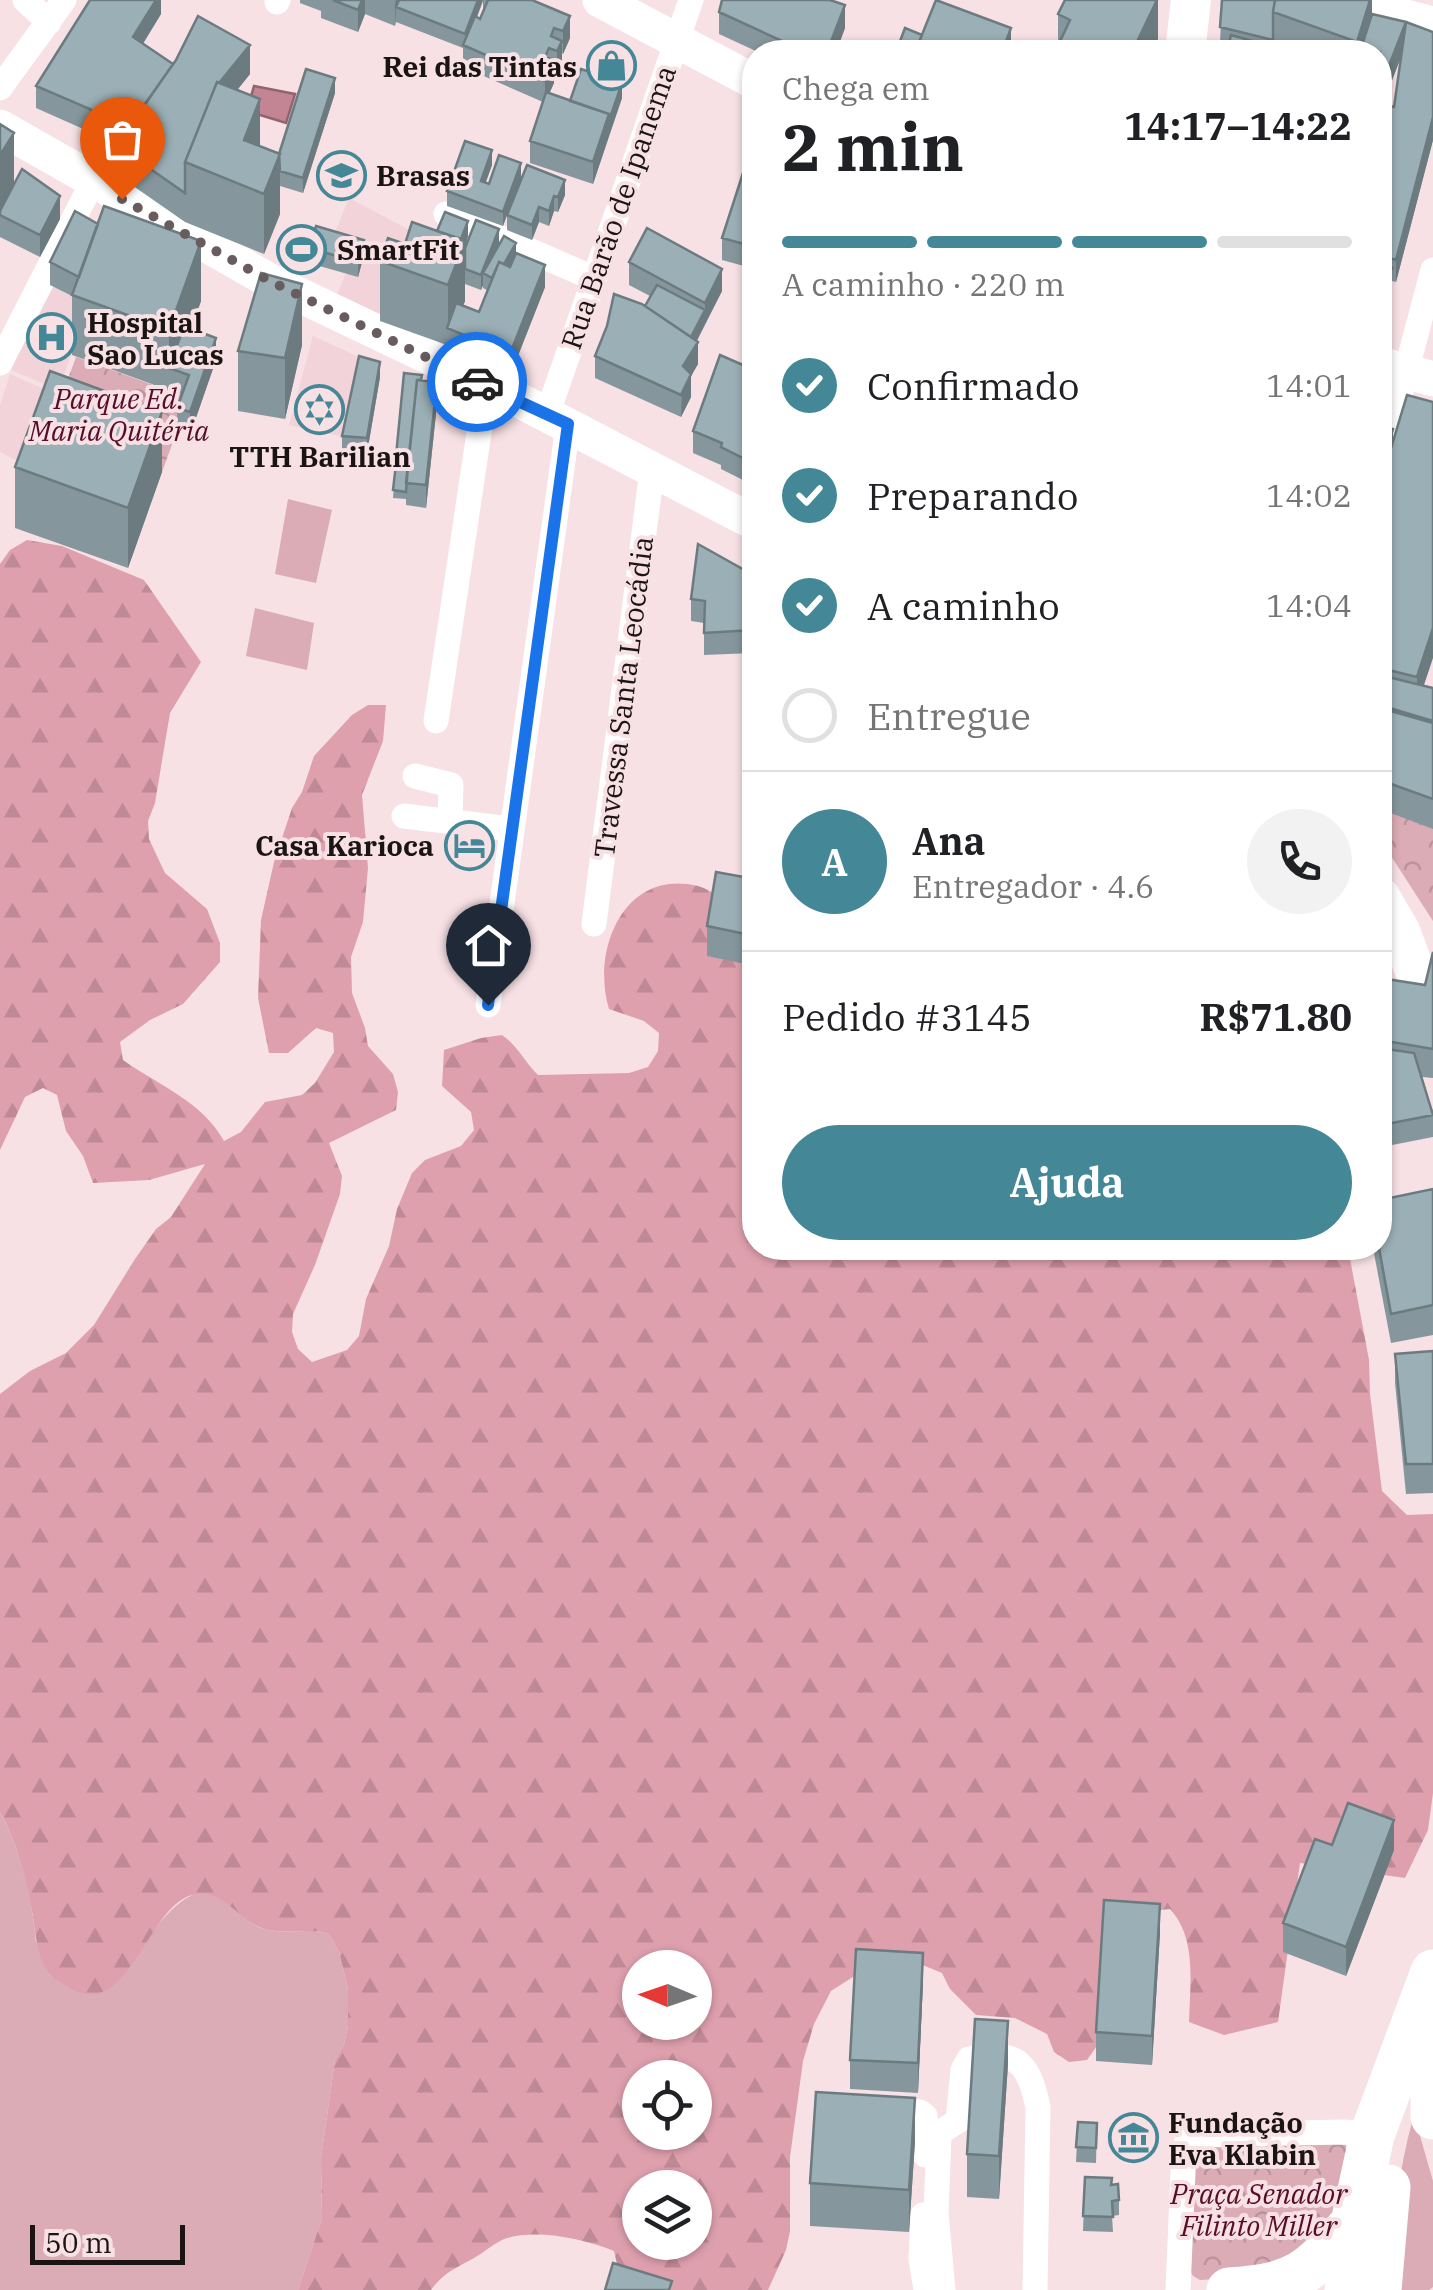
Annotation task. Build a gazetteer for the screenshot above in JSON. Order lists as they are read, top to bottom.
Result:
{
  "streets": {
    "street": ["Rua Barão de Ipanema", "Travessa Santa Leocádia"]
  },
  "parks": ["Parque Ed. Maria Quitéria", "Praça Senador Filinto Miller"],
  "places": {
    "shop": ["Rei das Tintas"],
    "school or university": ["Brasas"],
    "sports": ["SmartFit"],
    "hospital": ["Hospital Sao Lucas"],
    "synagogue": ["TTH Barilian"],
    "hotel": ["Casa Karioca"],
    "museum": ["Fundação Eva Klabin"]
  },
  "scale_bar": "50 m",
  "north": "left",
  "page": {
    "heading": ["2 min", "Chega em", "14:17–14:22"],
    "panel": [
      "Ana",
      "Entregador · 4.6",
      "Pedido #3145",
      "R$71.80"
    ],
    "bar": "A caminho · 220 m",
    "list": [
      ["Confirmado", "14:01"],
      ["Preparando", "14:02"],
      ["A caminho", "14:04"],
      "Entregue"
    ],
    "round": "A",
    "buttons": "Ajuda",
    "scale": "50 m"
  }
}
